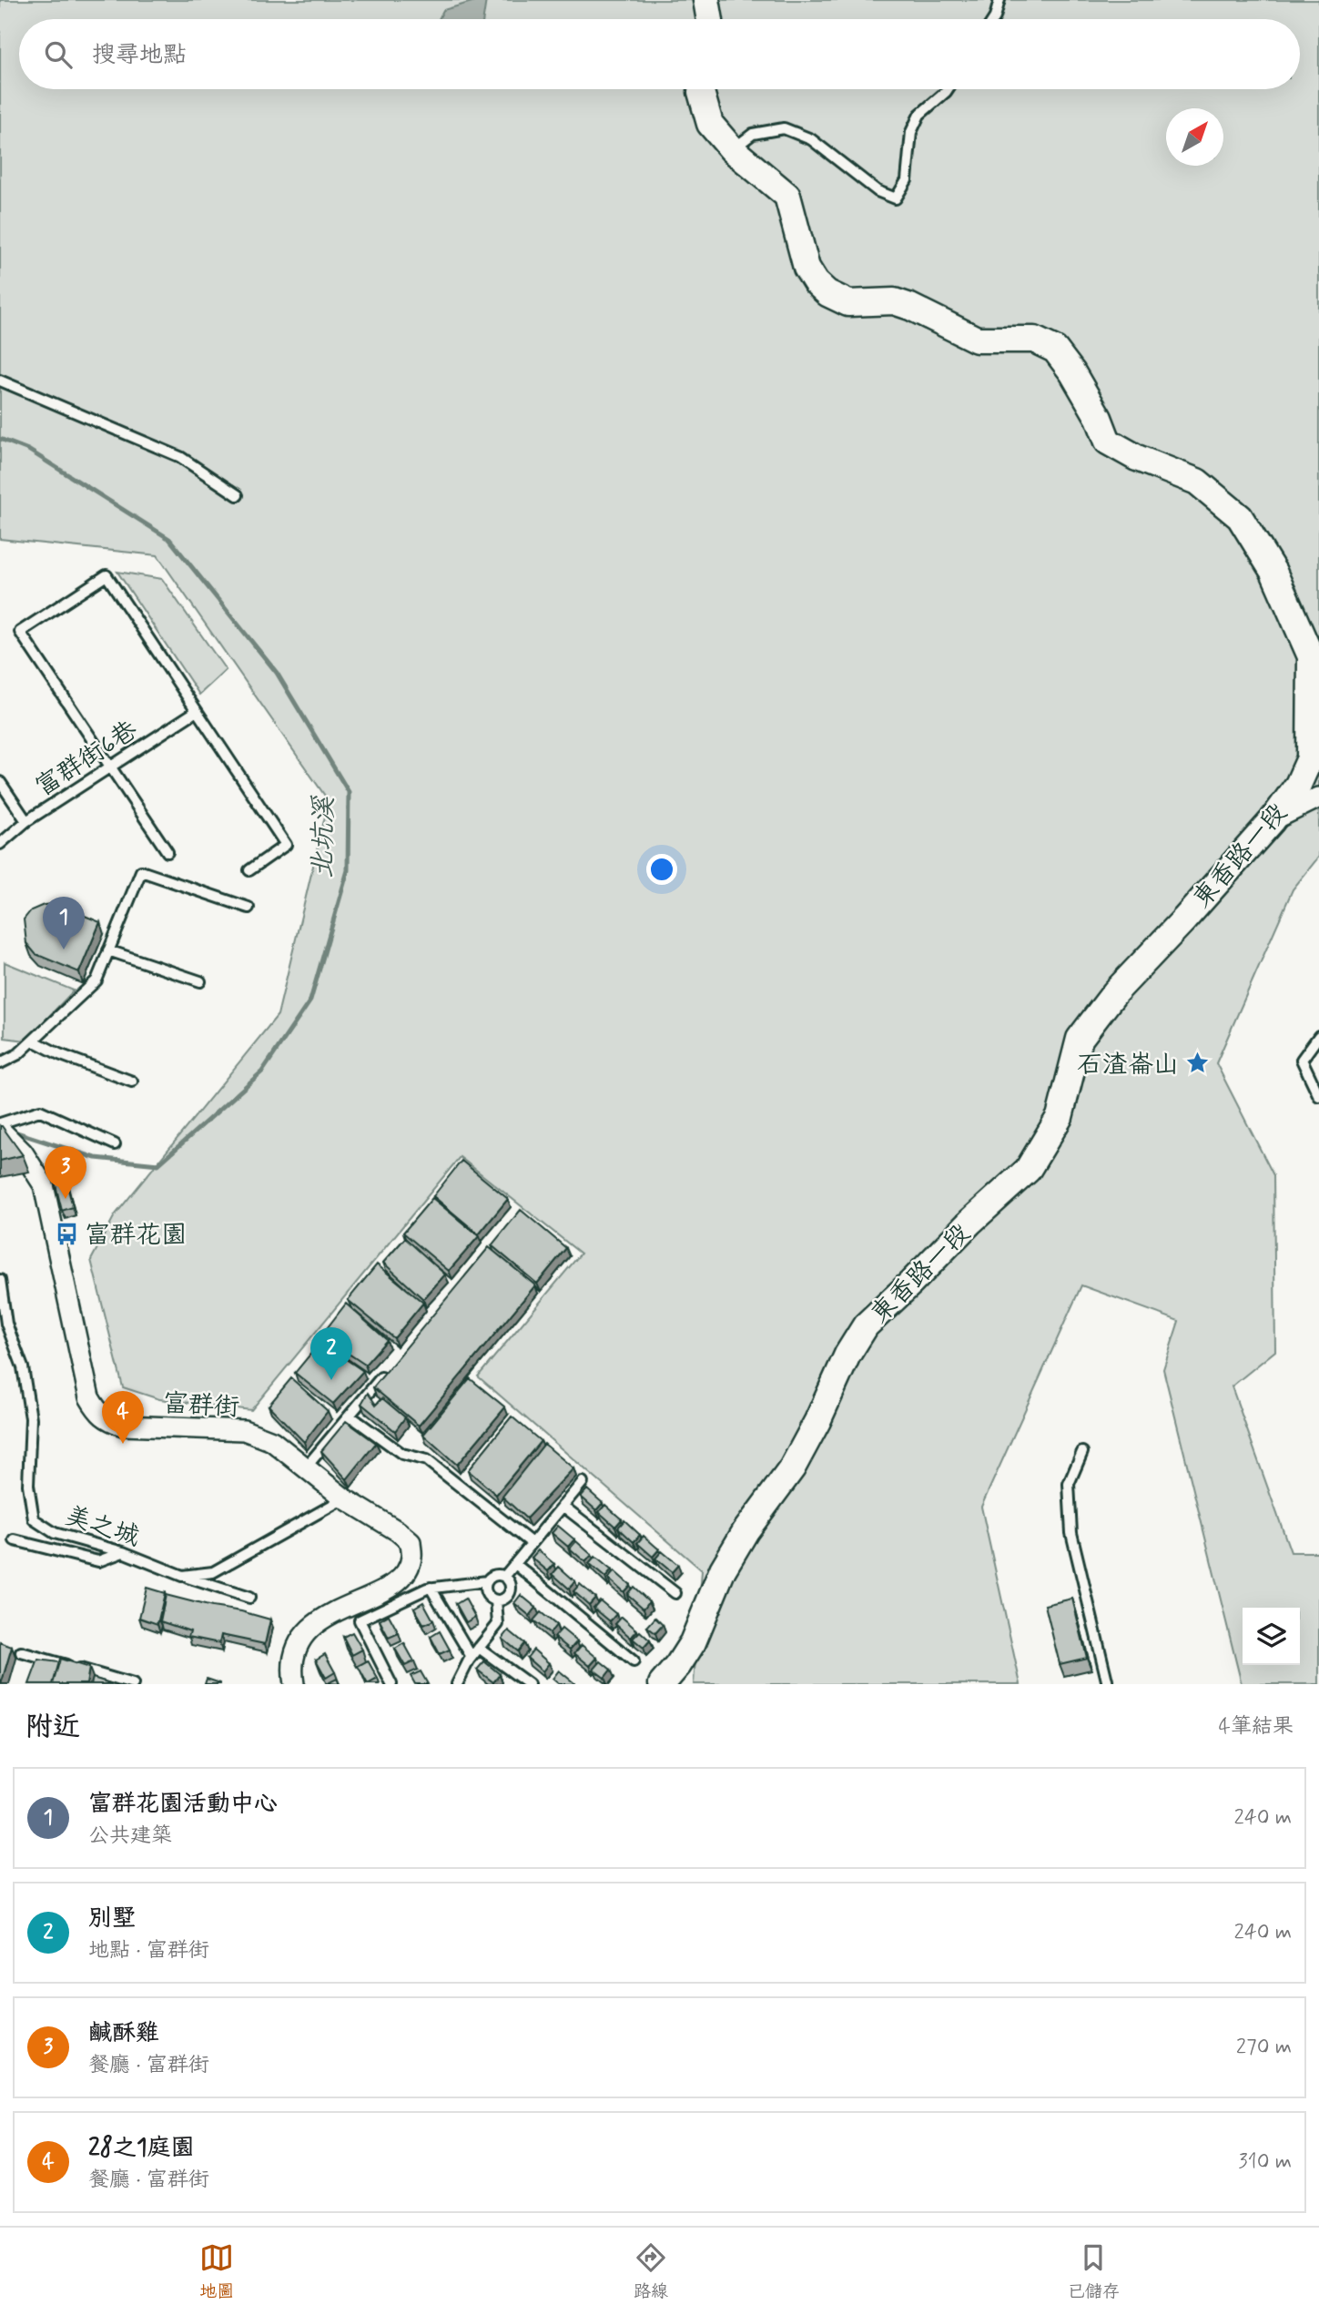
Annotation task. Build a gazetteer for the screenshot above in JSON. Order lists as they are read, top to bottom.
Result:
{
  "streets": {
    "street": ["東香路一段", "富群街"],
    "lane": ["富群街6巷", "美之城"]
  },
  "crossings": [
    ["富群街", "美之城"]
  ],
  "water": ["北坑溪"],
  "places": {
    "place": ["石渣崙山"],
    "bus stop": ["富群花園"]
  },
  "north": "top right",
  "page": {
    "search": "搜尋地點",
    "pins": [
      "1",
      "3",
      "2",
      "4"
    ],
    "heading": ["附近", "4筆結果"],
    "list": [
      {
        "mark": "1",
        "name": "富群花園活動中心",
        "note": "公共建築",
        "value": "240 m"
      },
      {
        "mark": "2",
        "name": "別墅",
        "note": "地點 · 富群街",
        "value": "240 m"
      },
      {
        "mark": "3",
        "name": "鹹酥雞",
        "note": "餐廳 · 富群街",
        "value": "270 m"
      },
      {
        "mark": "4",
        "name": "28之1庭園",
        "note": "餐廳 · 富群街",
        "value": "310 m"
      }
    ],
    "nav": ["地圖", "路線", "已儲存"]
  }
}
